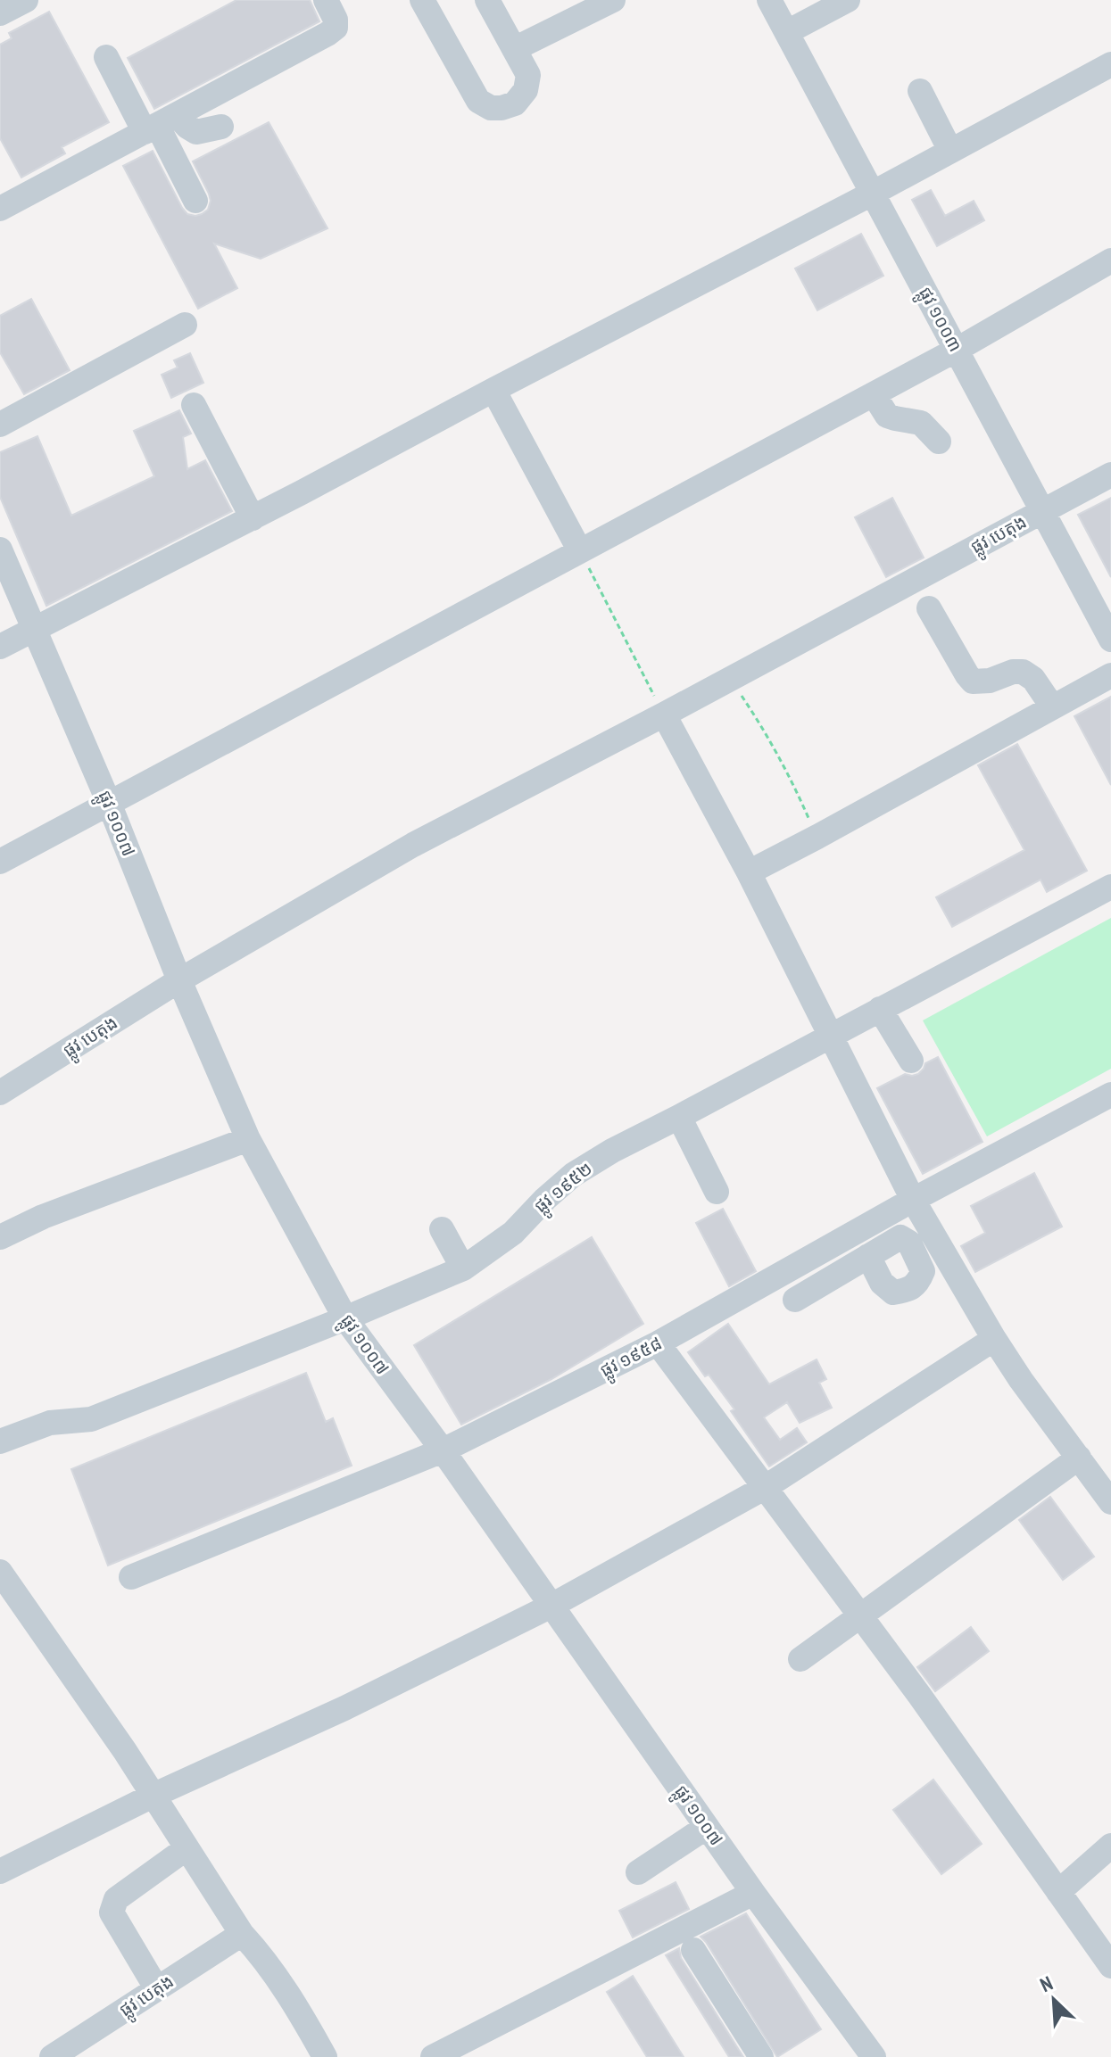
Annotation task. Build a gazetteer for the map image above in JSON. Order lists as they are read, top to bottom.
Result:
{
  "streets": {
    "street": [
      "ផ្លូវ ១០០៣",
      "ផ្លូវ បេតុង",
      "ផ្លូវ ១០០៧",
      "ផ្លូវ ១៩៥២",
      "ផ្លូវ ១៩៥៨"
    ]
  },
  "crossings": [
    ["ផ្លូវ ១០០៣", "ផ្លូវ បេតុង"],
    ["ផ្លូវ បេតុង", "ផ្លូវ ១០០៧"],
    ["ផ្លូវ ១០០៧", "ផ្លូវ ១៩៥២"],
    ["ផ្លូវ ១០០៧", "ផ្លូវ ១៩៥៨"]
  ],
  "north": "top left"
}
